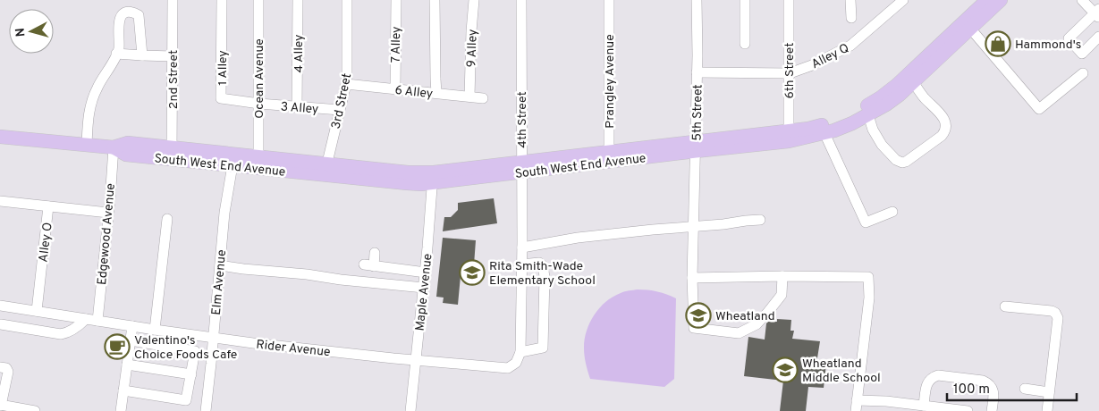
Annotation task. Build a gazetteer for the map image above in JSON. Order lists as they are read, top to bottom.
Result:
{
  "streets": {
    "main road": ["South West End Avenue"],
    "street": [
      "7 Alley",
      "9 Alley",
      "4 Alley",
      "Alley Q",
      "1 Alley",
      "6th Street",
      "Ocean Avenue",
      "2nd Street",
      "Prangley Avenue",
      "6 Alley",
      "3rd Street",
      "3 Alley",
      "5th Street",
      "4th Street",
      "Edgewood Avenue",
      "Alley O",
      "Elm Avenue",
      "Maple Avenue",
      "Rider Avenue"
    ]
  },
  "crossings": [
    ["7 Alley", "6 Alley"],
    ["9 Alley", "6 Alley"],
    ["4 Alley", "3 Alley"],
    ["Alley Q", "6th Street"],
    ["Alley Q", "5th Street"],
    ["1 Alley", "Ocean Avenue"],
    ["1 Alley", "3 Alley"],
    ["6th Street", "South West End Avenue"],
    ["Ocean Avenue", "3 Alley"],
    ["Ocean Avenue", "South West End Avenue"],
    ["2nd Street", "South West End Avenue"],
    ["Prangley Avenue", "South West End Avenue"],
    ["6 Alley", "3rd Street"],
    ["3rd Street", "3 Alley"],
    ["3rd Street", "South West End Avenue"],
    ["5th Street", "South West End Avenue"],
    ["4th Street", "South West End Avenue"],
    ["4th Street", "Rider Avenue"],
    ["South West End Avenue", "Edgewood Avenue"],
    ["South West End Avenue", "Elm Avenue"],
    ["South West End Avenue", "Maple Avenue"],
    ["Edgewood Avenue", "Alley O"],
    ["Edgewood Avenue", "Rider Avenue"],
    ["Alley O", "Rider Avenue"],
    ["Elm Avenue", "Rider Avenue"],
    ["Maple Avenue", "Rider Avenue"]
  ],
  "places": {
    "shop": ["Hammond's"],
    "school or university": ["Rita Smith-Wade Elementary School", "Wheatland", "Wheatland Middle School"],
    "cafe": ["Valentino's Choice Foods Cafe"]
  },
  "scale_bar": "100 m",
  "north": "left"
}
